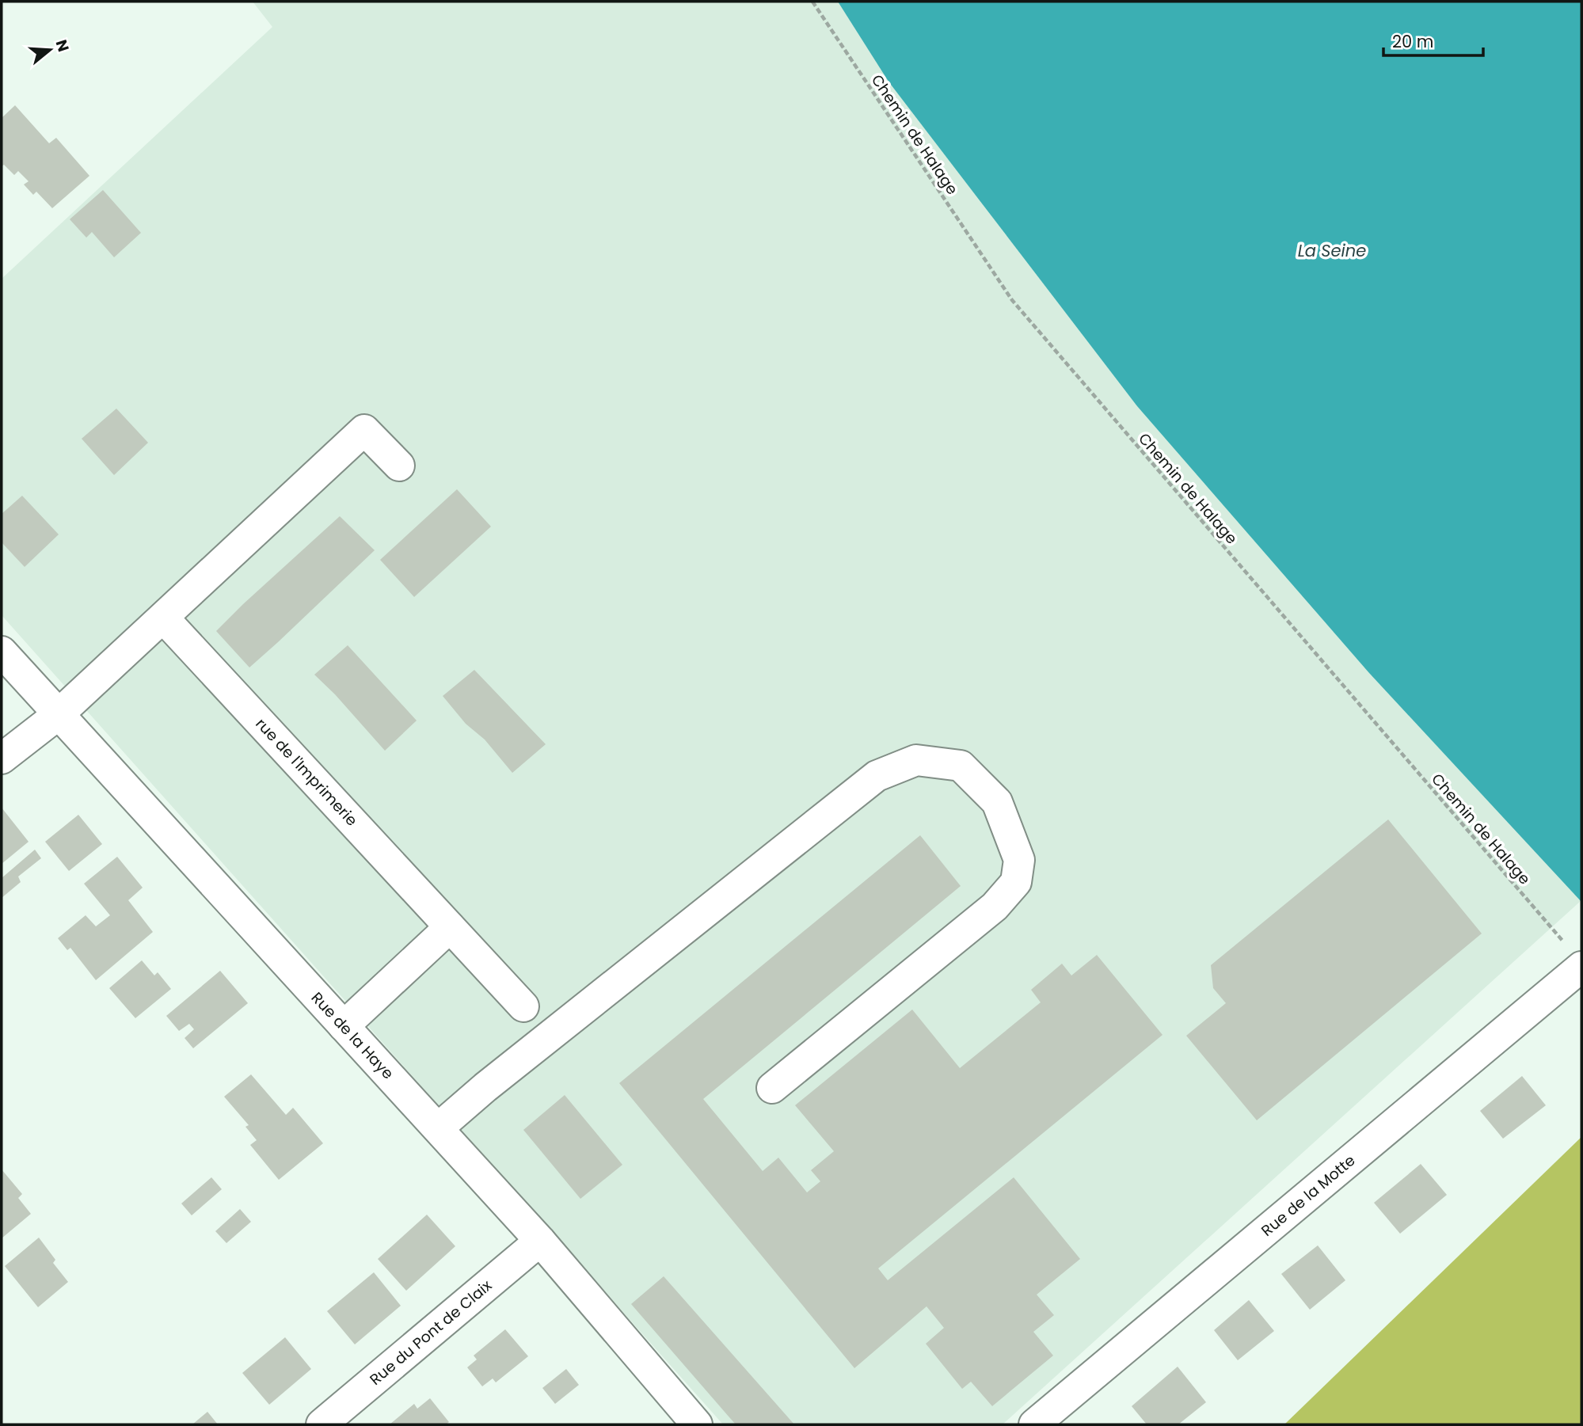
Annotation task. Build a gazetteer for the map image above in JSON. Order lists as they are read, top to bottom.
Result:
{
  "streets": {
    "street": [
      "rue de l'Imprimerie",
      "Rue de la Haye",
      "Rue de la Motte",
      "Rue du Pont de Claix"
    ],
    "path": ["Chemin de Halage"]
  },
  "crossings": [
    ["Chemin de Halage", "Rue de la Motte"],
    ["Rue de la Haye", "Rue du Pont de Claix"]
  ],
  "water": ["La Seine"],
  "scale_bar": "20 m",
  "north": "right"
}
